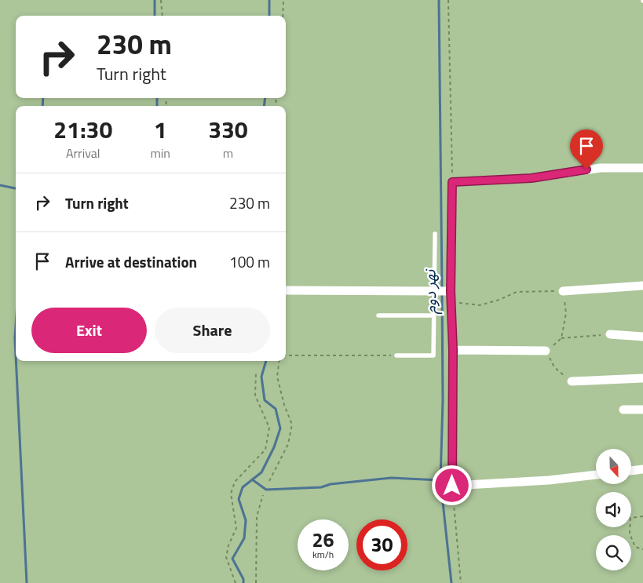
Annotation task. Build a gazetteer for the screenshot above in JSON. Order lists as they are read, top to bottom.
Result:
{
  "water": ["نهر دوم"],
  "north": "bottom",
  "page": {
    "turn": ["230 m", "Turn right"],
    "eta": [
      "21:30",
      "Arrival",
      "1",
      "min",
      "330",
      "m"
    ],
    "list": [
      {
        "name": "Turn right",
        "value": "230 m"
      },
      {
        "name": "Arrive at destination",
        "value": "100 m"
      }
    ],
    "buttons": ["Exit", "Share"],
    "speed": "26 km/h",
    "limit": "30"
  }
}
